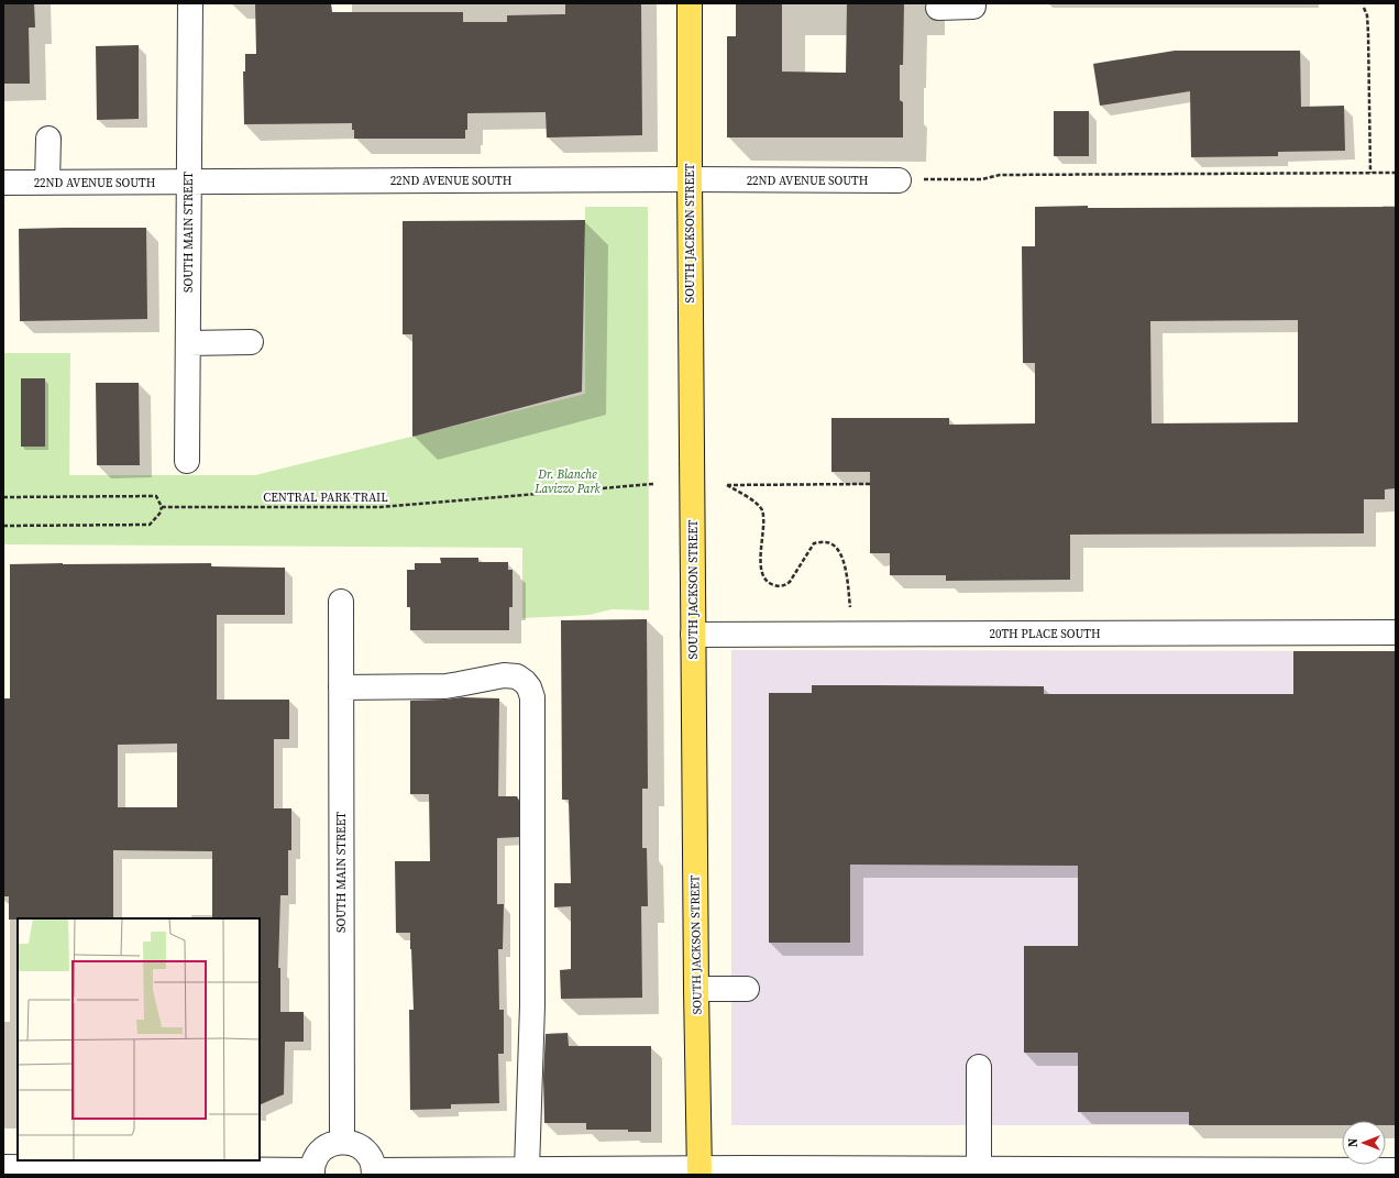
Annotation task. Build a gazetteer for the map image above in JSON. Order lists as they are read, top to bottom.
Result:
{
  "streets": {
    "main road": ["SOUTH JACKSON STREET"],
    "street": ["22ND AVENUE SOUTH", "SOUTH MAIN STREET", "20TH PLACE SOUTH"],
    "path": ["CENTRAL PARK TRAIL"]
  },
  "crossings": [
    ["22ND AVENUE SOUTH", "SOUTH MAIN STREET"],
    ["22ND AVENUE SOUTH", "SOUTH JACKSON STREET"],
    ["SOUTH JACKSON STREET", "20TH PLACE SOUTH"]
  ],
  "parks": ["Dr. Blanche Lavizzo Park"],
  "north": "left"
}
